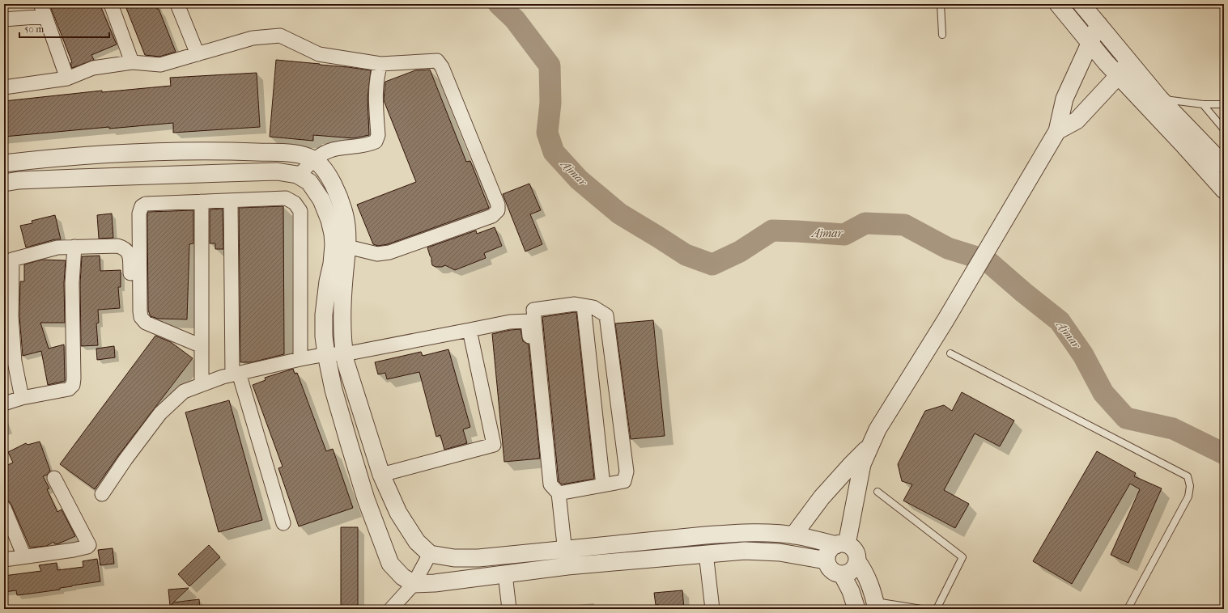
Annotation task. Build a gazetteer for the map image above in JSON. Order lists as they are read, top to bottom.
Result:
{
  "water": ["Ajmar"],
  "scale_bar": "50 m"
}
